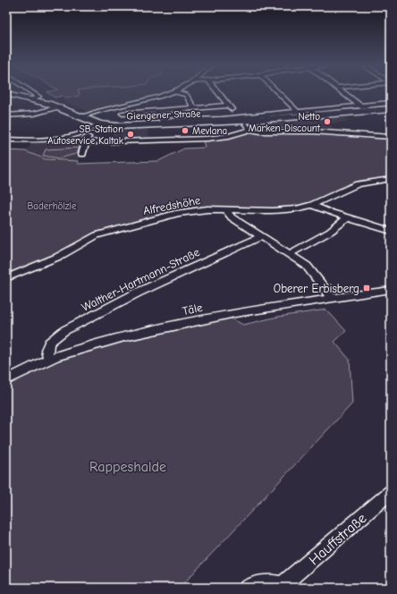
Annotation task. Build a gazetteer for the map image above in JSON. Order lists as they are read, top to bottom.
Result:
{
  "streets": {
    "main road": ["Giengener Straße"],
    "street": [
      "Alfredshöhe",
      "Walther-Hartmann-Straße",
      "Täle",
      "Hauffstraße"
    ]
  },
  "crossings": [
    ["Walther-Hartmann-Straße", "Täle"]
  ],
  "parks": ["Baderhölzle", "Rappeshalde"],
  "places": {
    "other": ["Netto Marken-Discount", "Mevlana", "SB-Station Autoservice Kaltak"],
    "transit": ["Oberer Erbisberg"]
  }
}
